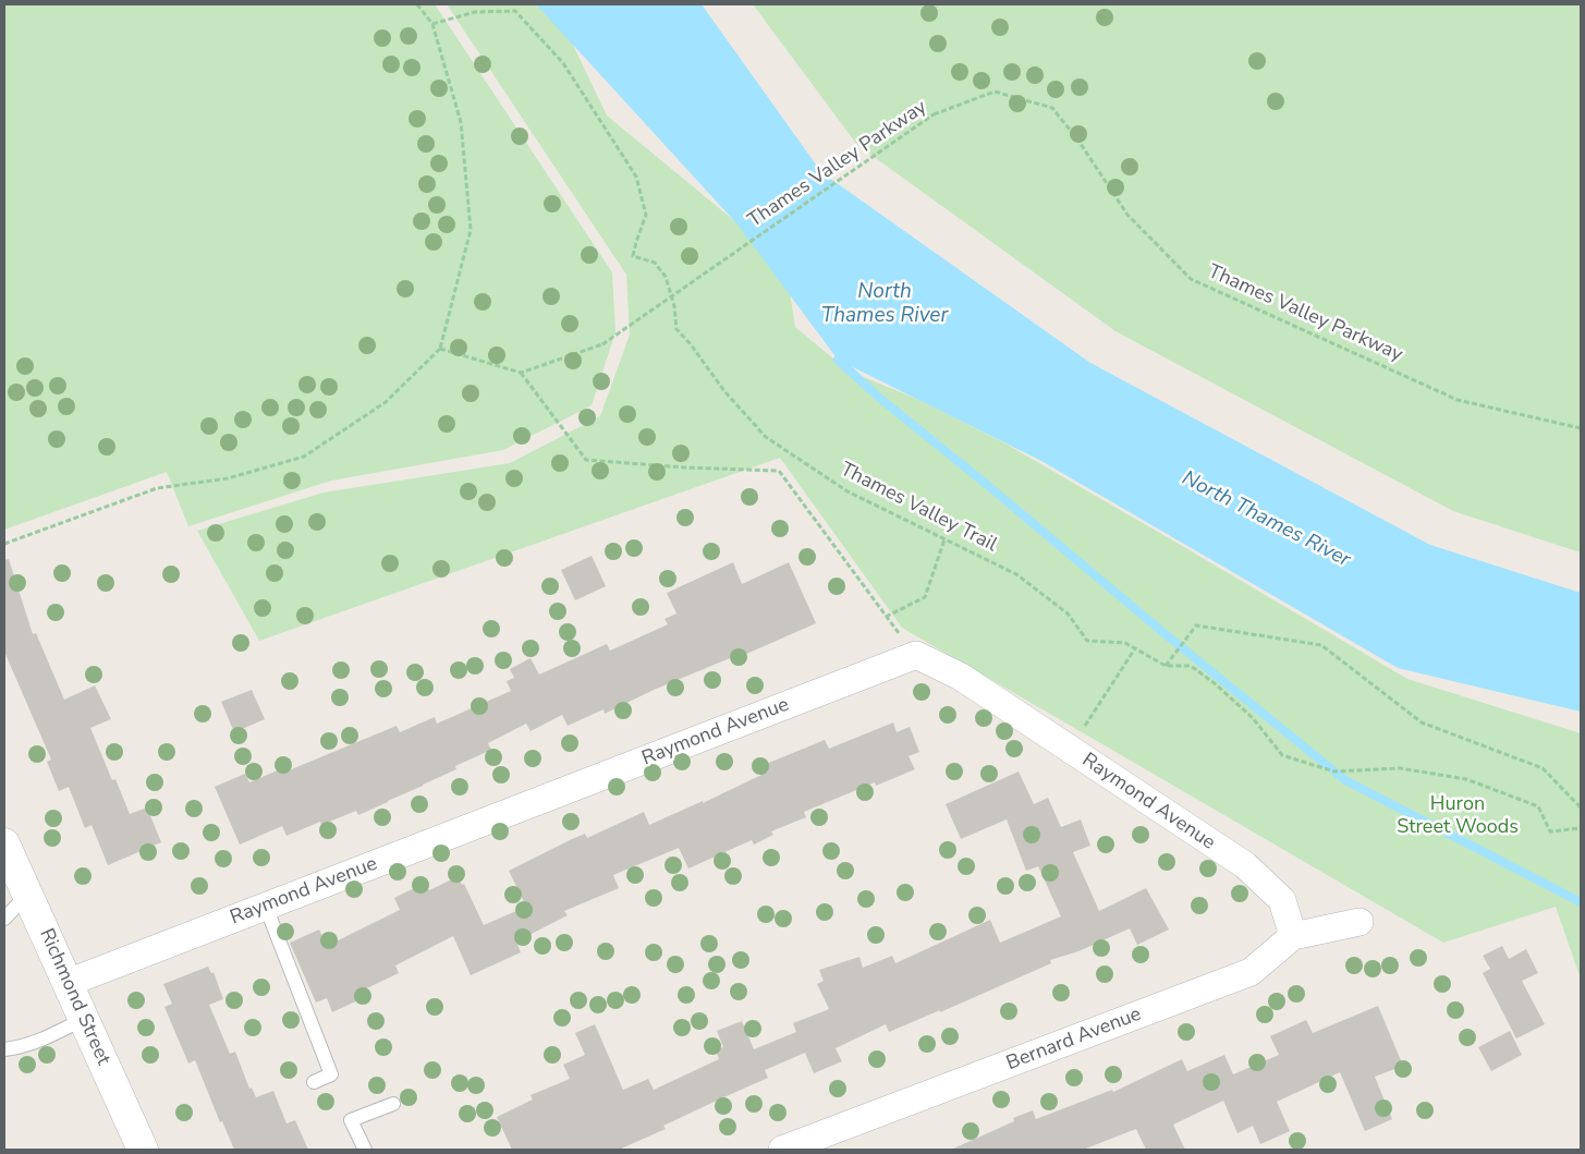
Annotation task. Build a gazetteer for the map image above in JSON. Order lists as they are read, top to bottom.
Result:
{
  "streets": {
    "main road": ["Richmond Street"],
    "street": ["Raymond Avenue", "Bernard Avenue"],
    "path": ["Thames Valley Parkway", "Thames Valley Trail"]
  },
  "crossings": [
    ["Raymond Avenue", "Richmond Street"],
    ["Raymond Avenue", "Bernard Avenue"]
  ],
  "water": ["North Thames River"],
  "parks": ["Huron Street Woods"]
}
